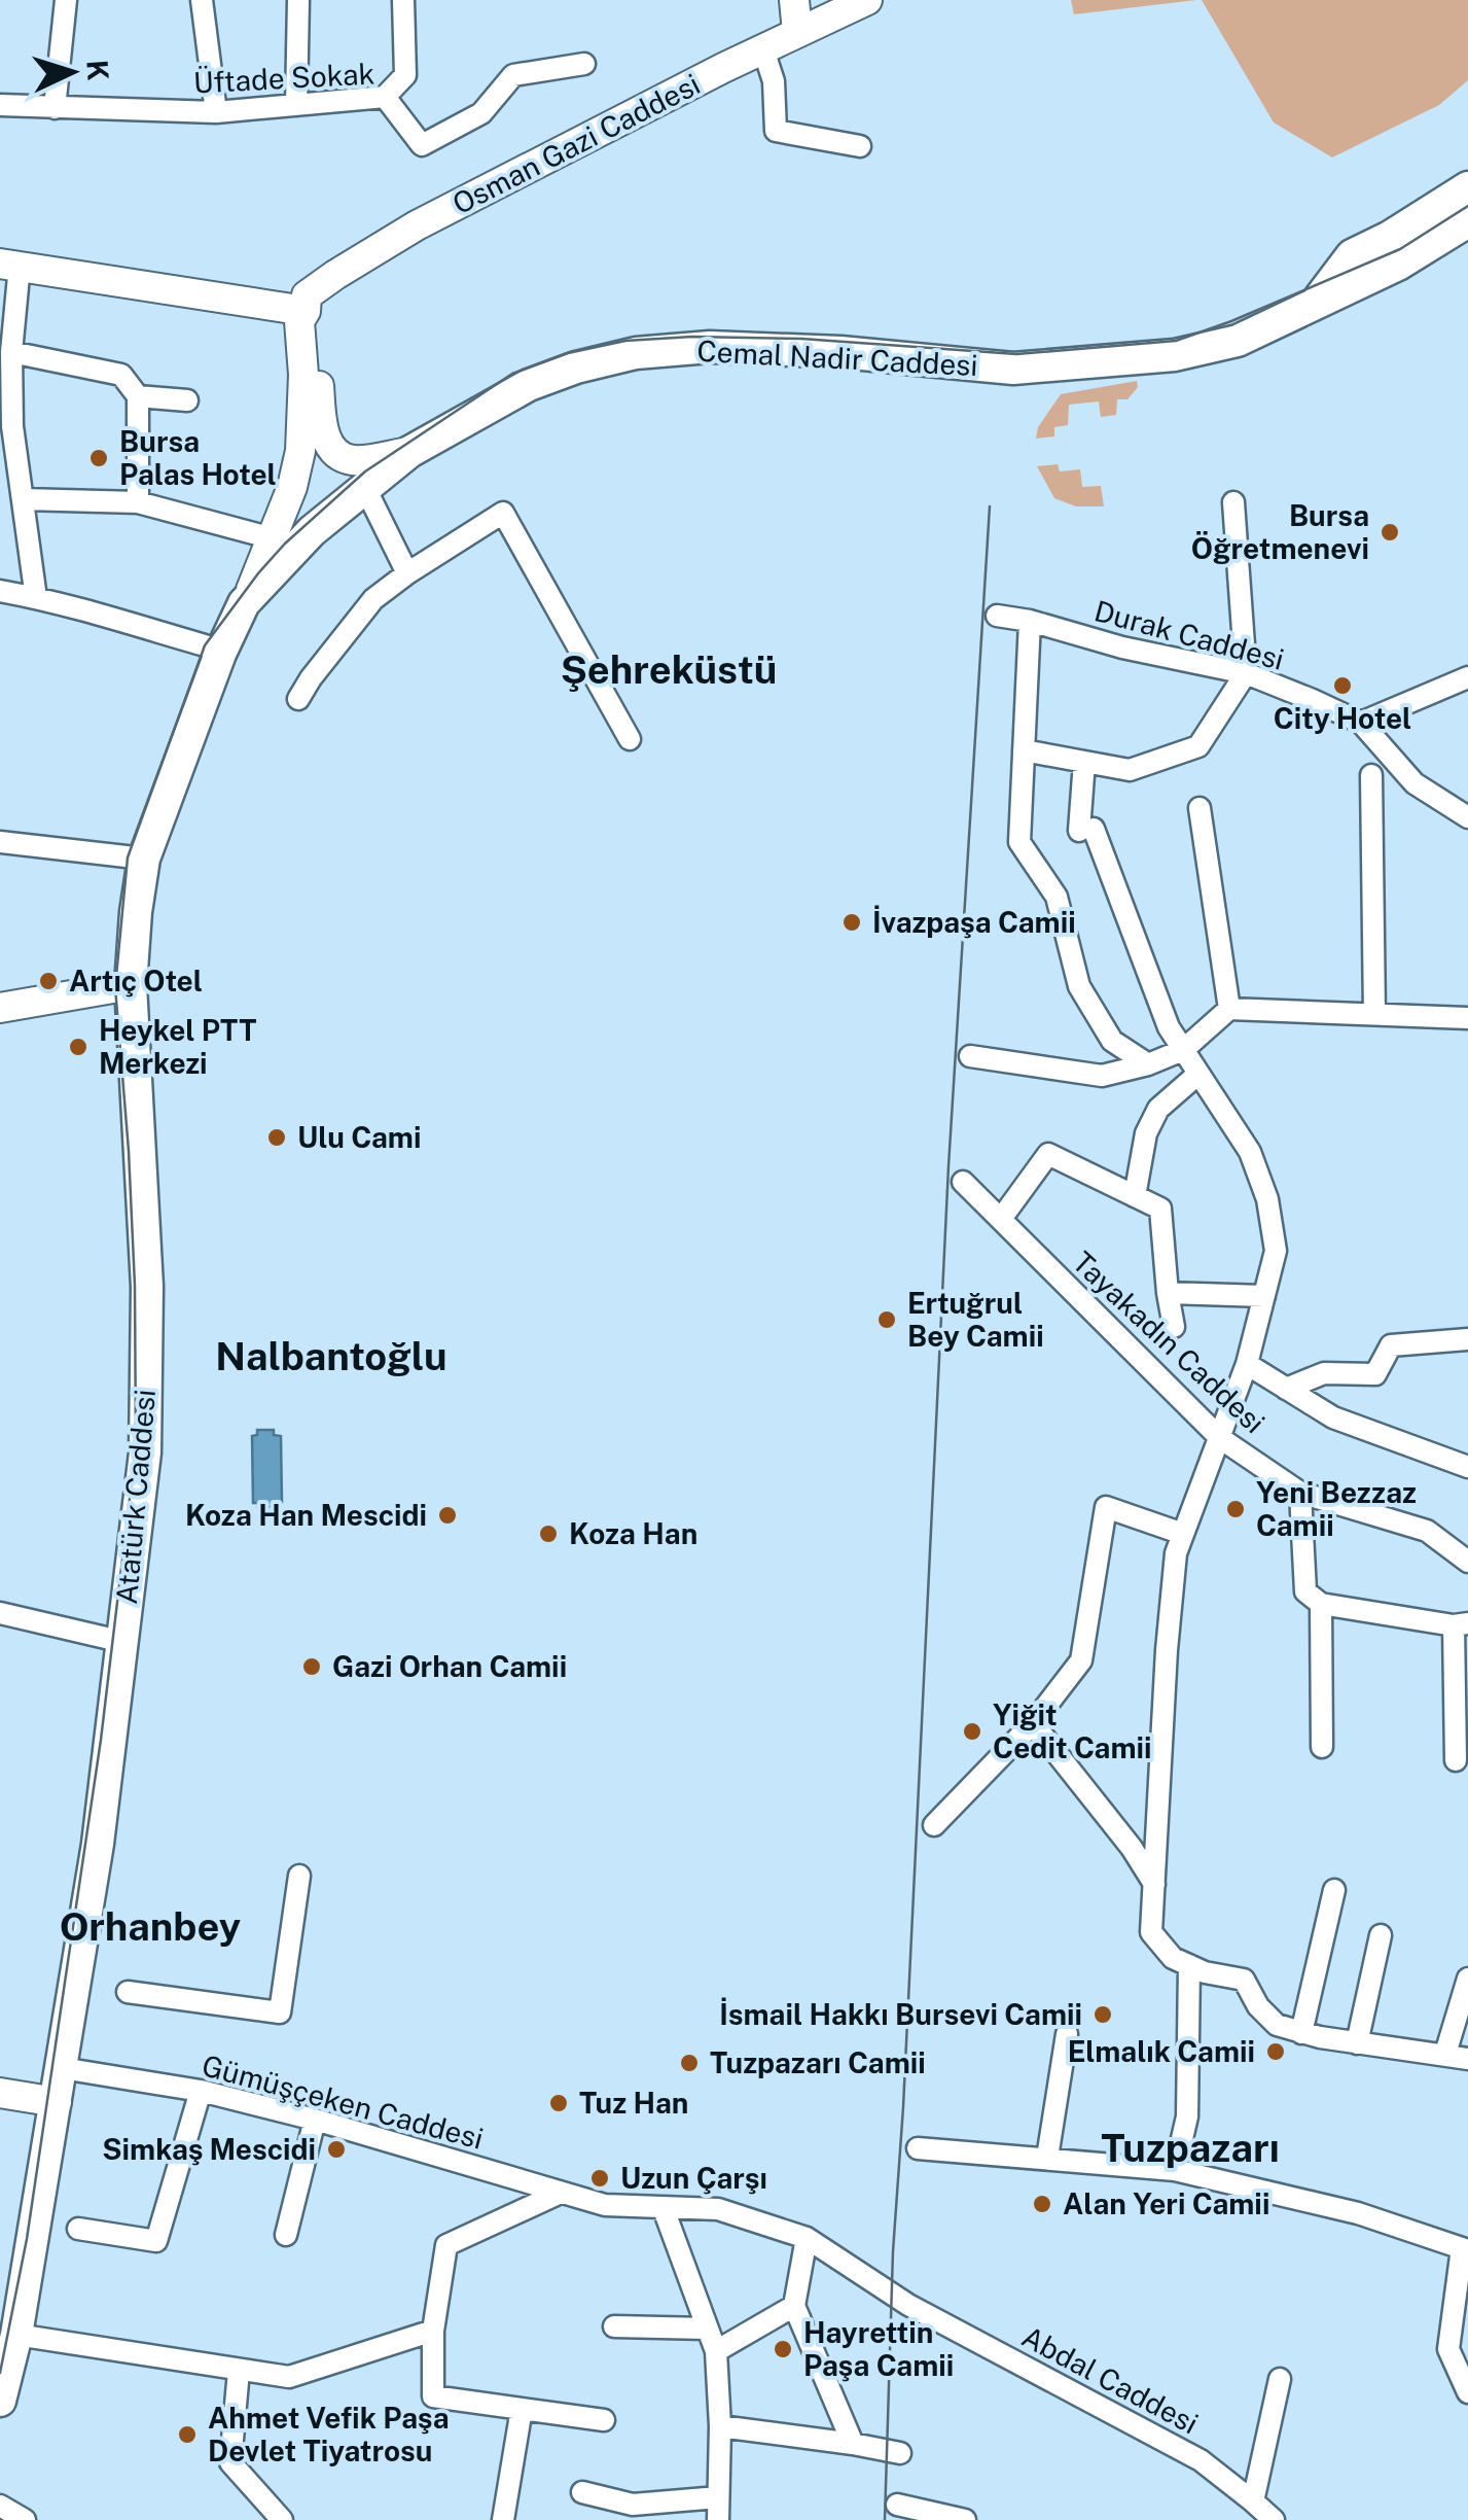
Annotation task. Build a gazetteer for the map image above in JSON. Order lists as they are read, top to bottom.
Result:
{
  "streets": {
    "main road": ["Osman Gazi Caddesi", "Cemal Nadir Caddesi", "Atatürk Caddesi"],
    "street": [
      "Üftade Sokak",
      "Durak Caddesi",
      "Tayakadın Caddesi",
      "Gümüşçeken Caddesi",
      "Abdal Caddesi"
    ]
  },
  "crossings": [
    ["Cemal Nadir Caddesi", "Atatürk Caddesi"],
    ["Atatürk Caddesi", "Gümüşçeken Caddesi"],
    ["Gümüşçeken Caddesi", "Abdal Caddesi"]
  ],
  "districts": [
    "Şehreküstü",
    "Nalbantoğlu",
    "Orhanbey",
    "Tuzpazarı"
  ],
  "places": [
    "Bursa Palas Hotel",
    "Bursa Öğretmenevi",
    "City Hotel",
    "İvazpaşa Camii",
    "Artıç Otel",
    "Heykel PTT Merkezi",
    "Ulu Cami",
    "Ertuğrul Bey Camii",
    "Yeni Bezzaz Camii",
    "Koza Han Mescidi",
    "Koza Han",
    "Gazi Orhan Camii",
    "Yiğit Cedit Camii",
    "İsmail Hakkı Bursevi Camii",
    "Elmalık Camii",
    "Tuzpazarı Camii",
    "Tuz Han",
    "Simkaş Mescidi",
    "Uzun Çarşı",
    "Alan Yeri Camii",
    "Hayrettin Paşa Camii",
    "Ahmet Vefik Paşa Devlet Tiyatrosu"
  ],
  "north": "right"
}
